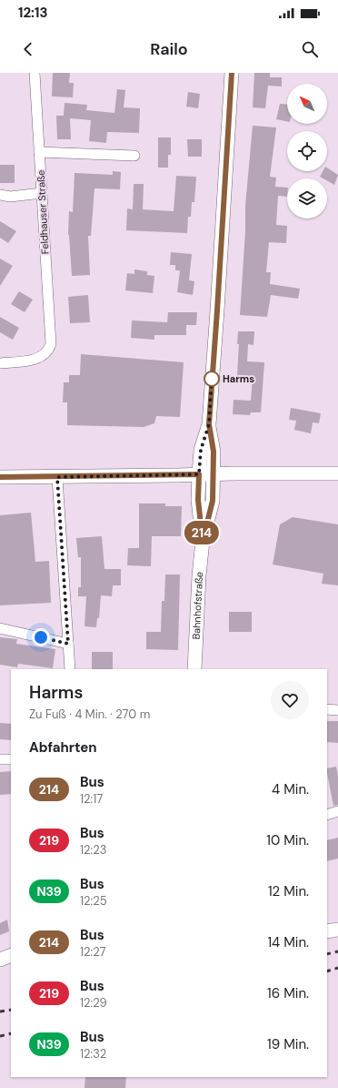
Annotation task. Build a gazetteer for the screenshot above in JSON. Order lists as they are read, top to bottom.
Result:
{
  "streets": {
    "street": ["Feldhauser Straße", "Bahnhofstraße"]
  },
  "places": ["Harms"],
  "lines": ["bus line 214"],
  "north": "top left",
  "page": {
    "status": "12:13",
    "header": "Railo",
    "on_map": "214",
    "heading": [
      ["Harms", "Zu Fuß · 4 Min. · 270 m"],
      "Abfahrten"
    ],
    "list": [
      {
        "mark": "214",
        "name": "Bus",
        "note": "12:17",
        "value": "4 Min."
      },
      {
        "mark": "219",
        "name": "Bus",
        "note": "12:23",
        "value": "10 Min."
      },
      {
        "mark": "N39",
        "name": "Bus",
        "note": "12:25",
        "value": "12 Min."
      },
      {
        "mark": "214",
        "name": "Bus",
        "note": "12:27",
        "value": "14 Min."
      },
      {
        "mark": "219",
        "name": "Bus",
        "note": "12:29",
        "value": "16 Min."
      },
      {
        "mark": "N39",
        "name": "Bus",
        "note": "12:32",
        "value": "19 Min."
      }
    ]
  }
}
